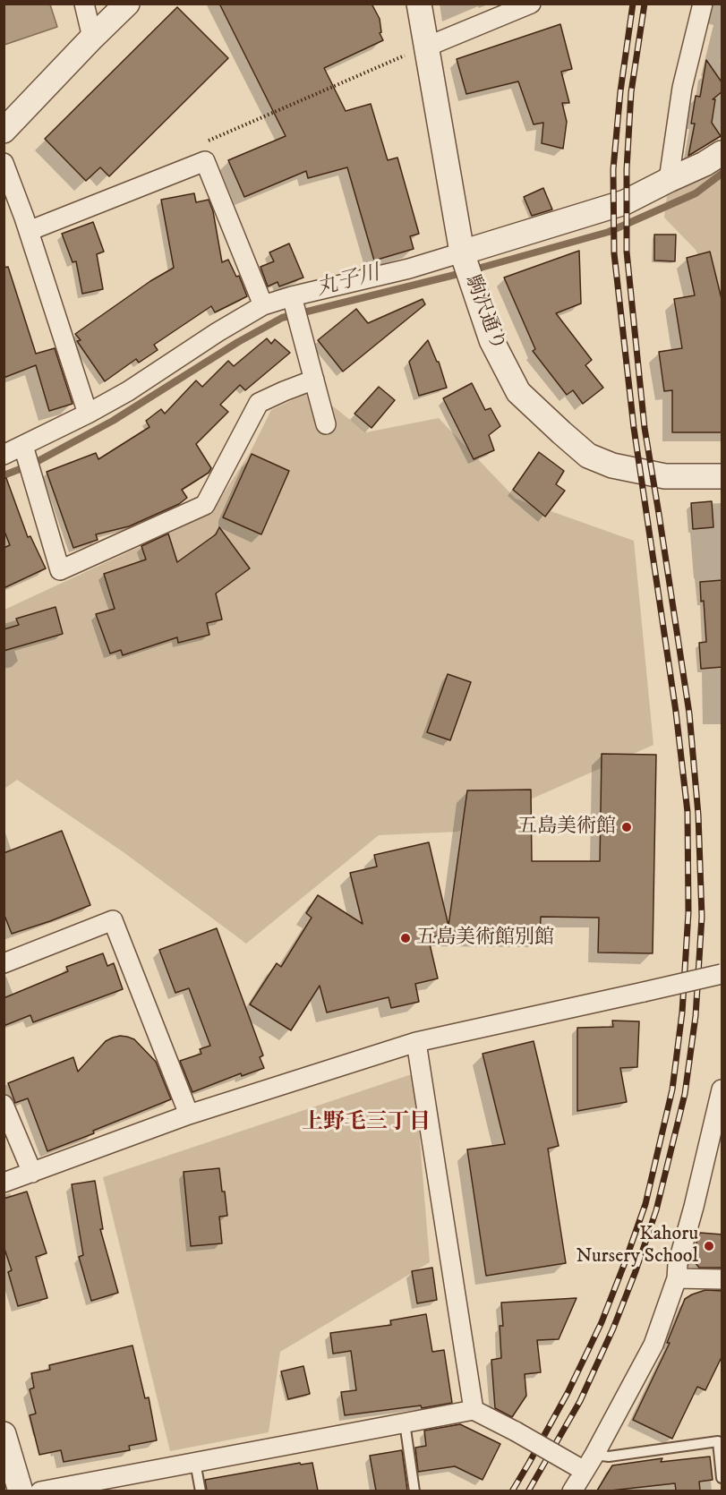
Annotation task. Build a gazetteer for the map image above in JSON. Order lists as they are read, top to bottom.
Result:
{
  "streets": {
    "street": ["駒沢通り"]
  },
  "districts": ["上野毛三丁目"],
  "water": ["丸子川"],
  "places": ["五島美術館", "五島美術館別館", "Kahoru Nursery School"]
}
